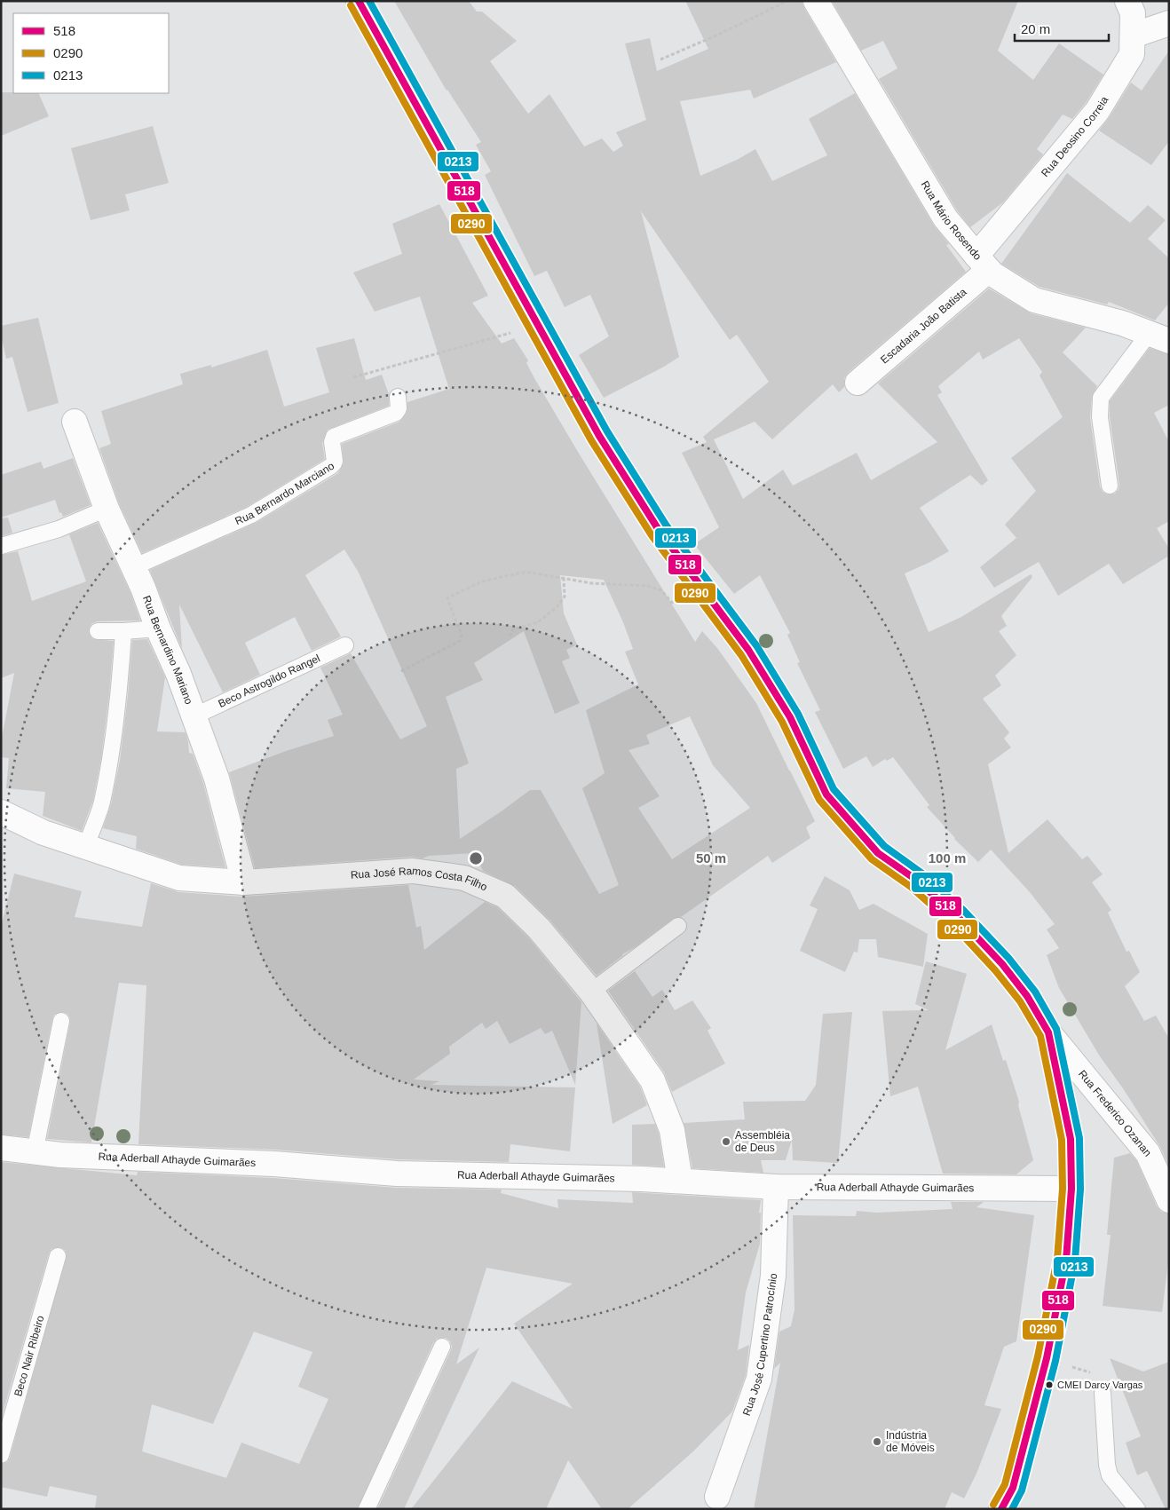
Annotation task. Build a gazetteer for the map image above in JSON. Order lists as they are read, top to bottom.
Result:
{
  "streets": {
    "street": [
      "Rua Deosino Correia",
      "Rua Mário Rosendo",
      "Escadaria João Batista",
      "Rua Bernardino Mariano",
      "Rua José Ramos Costa Filho",
      "Rua Frederico Ozanan",
      "Rua Aderball Athayde Guimarães",
      "Rua José Cupertino Patrocínio"
    ],
    "lane": ["Rua Bernardo Marciano", "Beco Astrogildo Rangel", "Beco Nair Ribeiro"]
  },
  "crossings": [
    ["Rua Deosino Correia", "Rua Mário Rosendo"],
    ["Rua Deosino Correia", "Escadaria João Batista"],
    ["Rua Mário Rosendo", "Escadaria João Batista"],
    ["Rua Bernardo Marciano", "Rua Bernardino Mariano"],
    ["Rua Bernardino Mariano", "Beco Astrogildo Rangel"],
    ["Rua Bernardino Mariano", "Rua José Ramos Costa Filho"],
    ["Rua José Ramos Costa Filho", "Rua Aderball Athayde Guimarães"],
    ["Rua Aderball Athayde Guimarães", "Rua José Cupertino Patrocínio"]
  ],
  "places": ["Assembléia de Deus", "CMEI Darcy Vargas", "Indústria de Móveis"],
  "lines": ["transit line 518", "transit line 0213", "transit line 0290"],
  "legend": ["518", "0290", "0213"],
  "scale_bar": "20 m",
  "rings": ["50 m", "100 m"]
}
